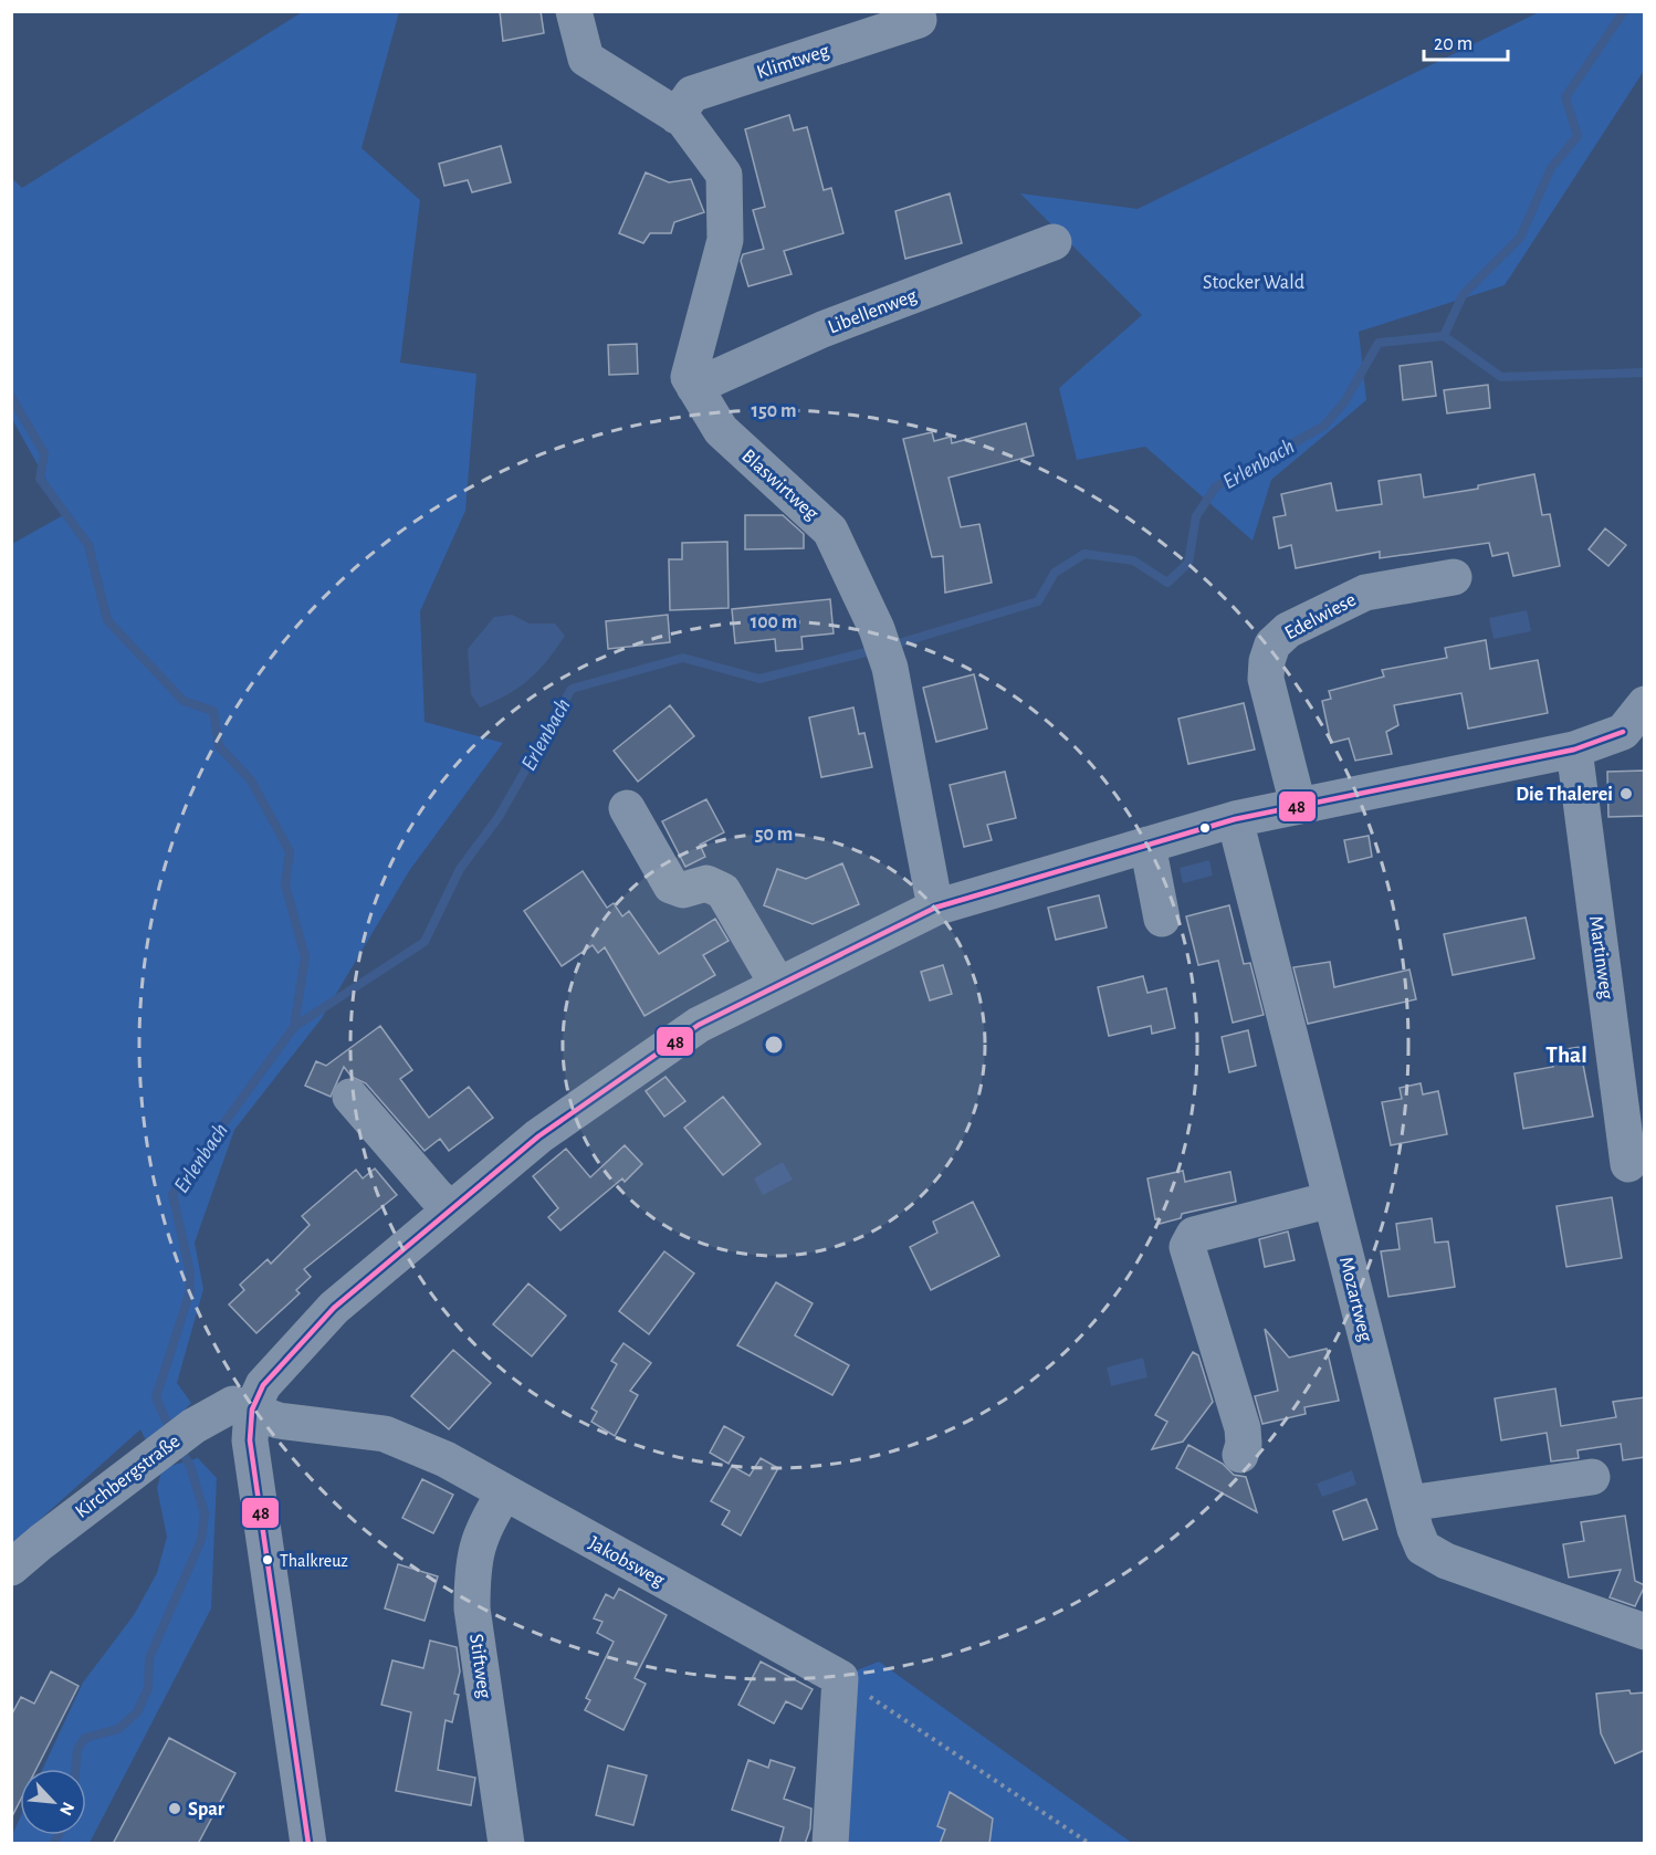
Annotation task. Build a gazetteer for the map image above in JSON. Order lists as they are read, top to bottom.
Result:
{
  "streets": {
    "street": [
      "Klimtweg",
      "Libellenweg",
      "Blaswirtweg",
      "Edelwiese",
      "Martinweg",
      "Mozartweg",
      "Kirchbergstraße",
      "Jakobsweg",
      "Stiftweg"
    ]
  },
  "crossings": [
    ["Libellenweg", "Blaswirtweg"],
    ["Kirchbergstraße", "Jakobsweg"],
    ["Jakobsweg", "Stiftweg"]
  ],
  "districts": ["Thal"],
  "water": ["Erlenbach"],
  "parks": ["Stocker Wald"],
  "places": ["Die Thalerei", "Thalkreuz", "Spar"],
  "lines": ["transit line 48"],
  "scale_bar": "20 m",
  "north": "bottom right",
  "rings": ["150 m", "100 m", "50 m"]
}
